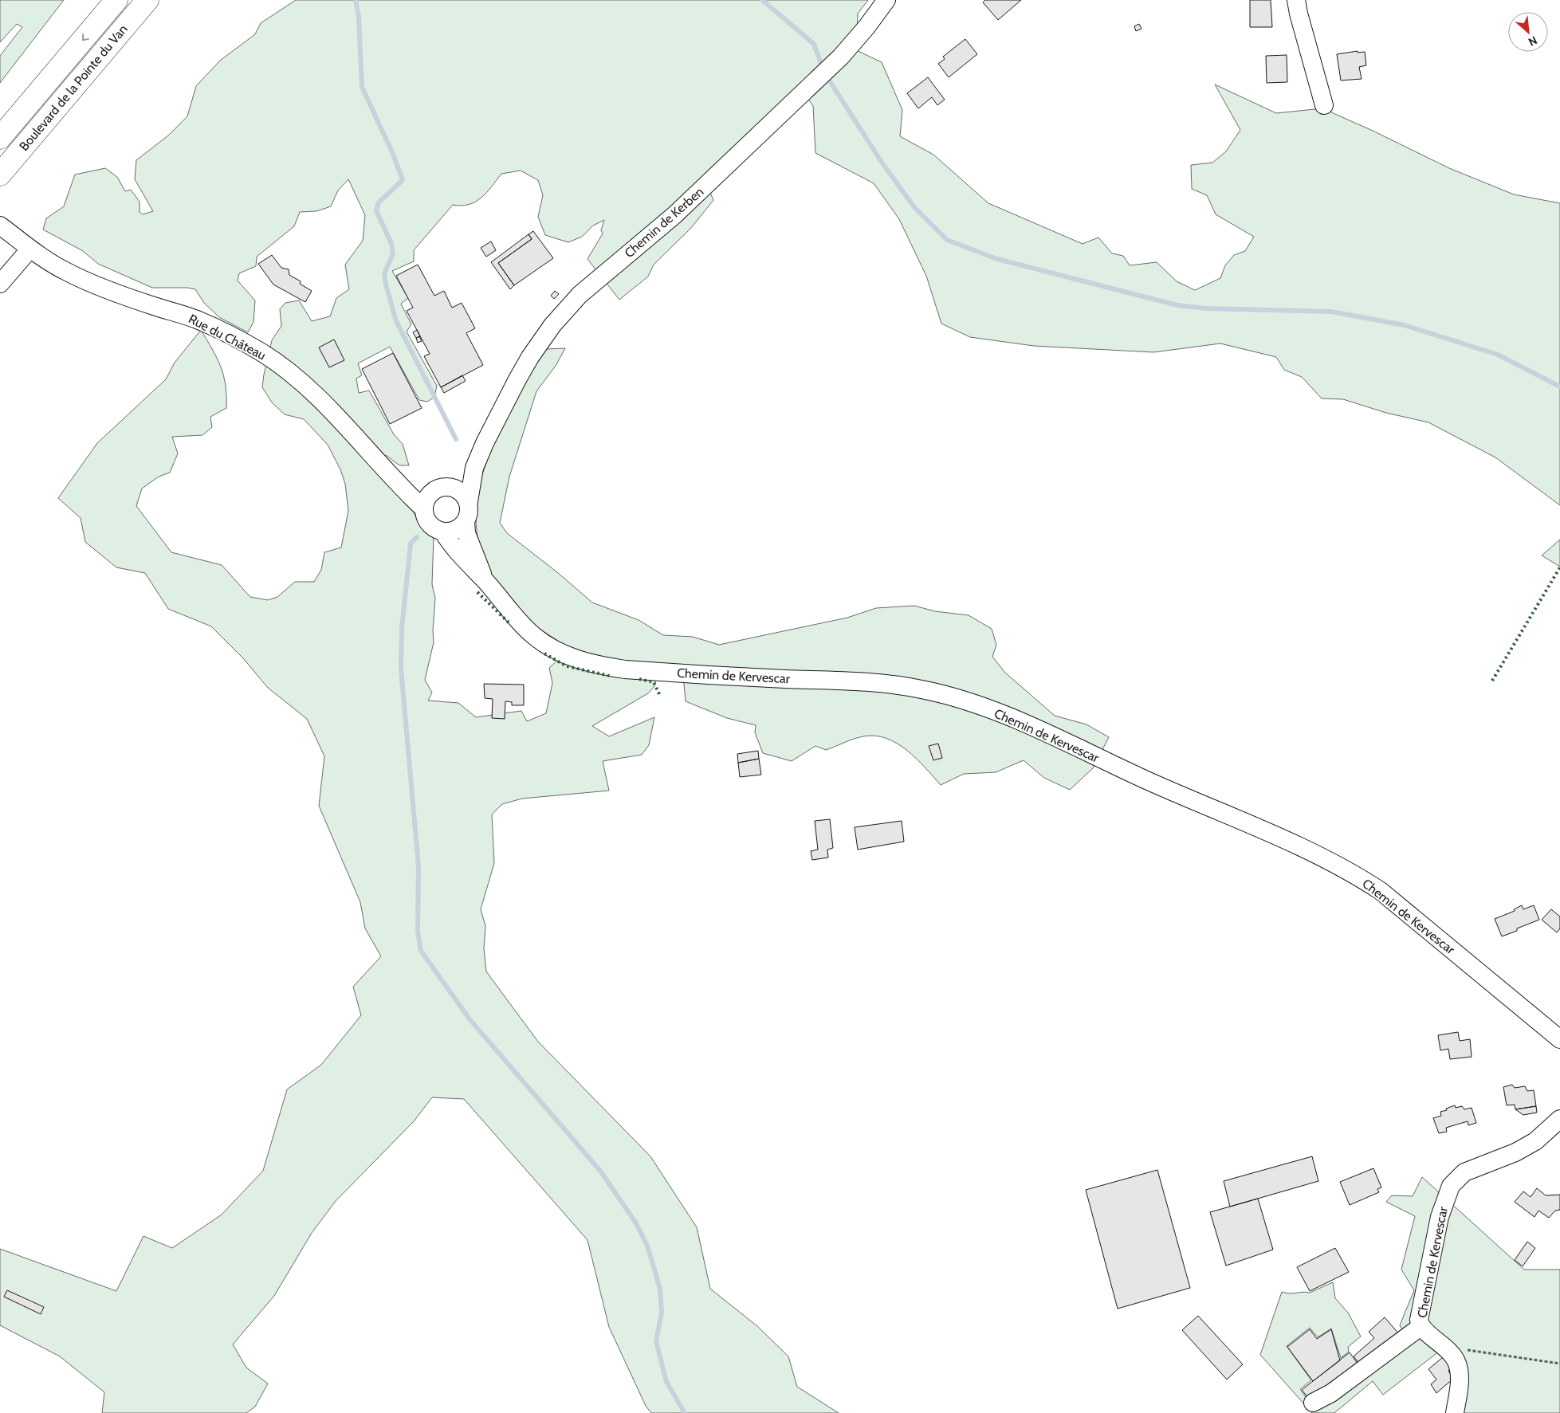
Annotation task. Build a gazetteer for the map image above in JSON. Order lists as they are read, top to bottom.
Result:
{
  "streets": {
    "highway": ["Boulevard de la Pointe du Van"],
    "street": ["Chemin de Kerben", "Rue du Château", "Chemin de Kervescar"]
  },
  "crossings": [
    ["Chemin de Kerben", "Rue du Château"],
    ["Chemin de Kerben", "Chemin de Kervescar"],
    ["Rue du Château", "Chemin de Kervescar"]
  ],
  "north": "bottom right"
}
